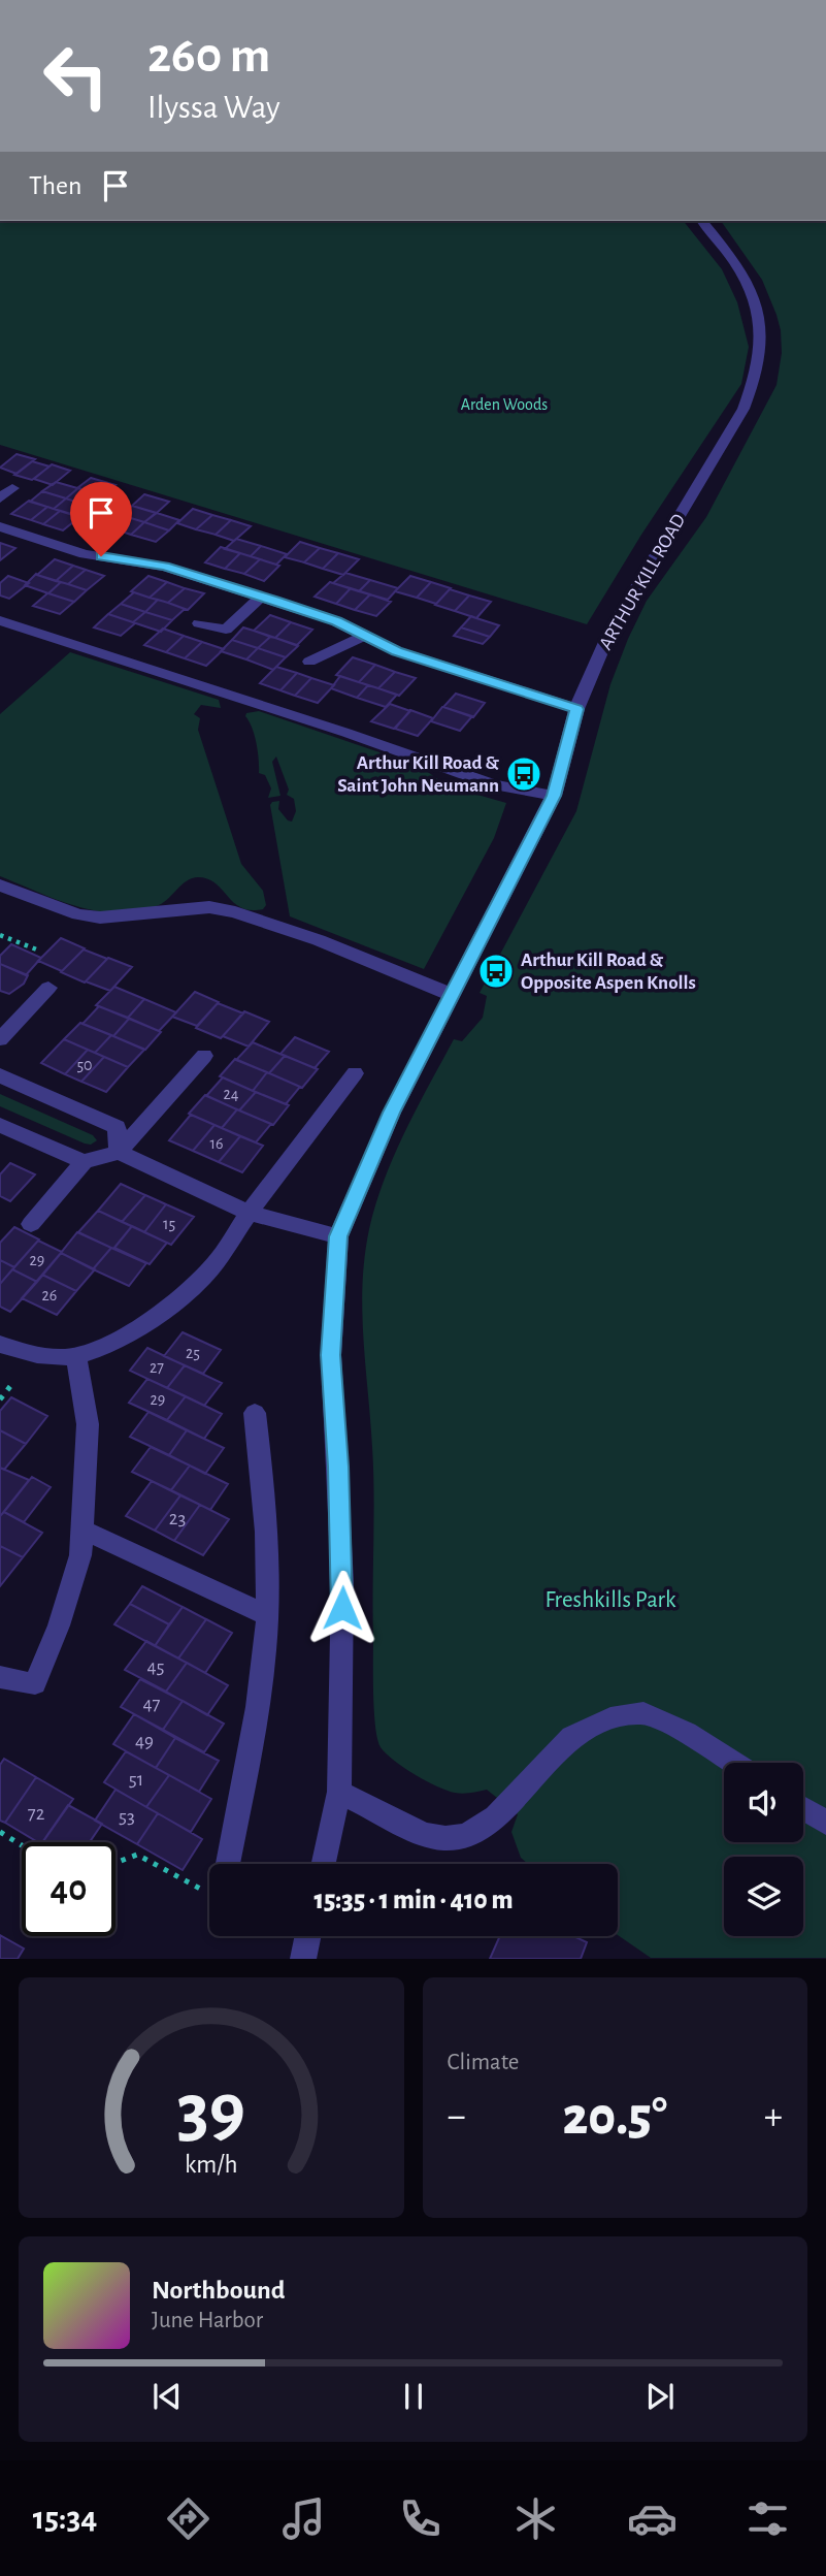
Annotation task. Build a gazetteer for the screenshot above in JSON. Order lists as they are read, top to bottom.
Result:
{
  "streets": {
    "street": ["ARTHUR KILL ROAD"]
  },
  "parks": ["Arden Woods", "Freshkills Park"],
  "places": {
    "bus stop": ["Arthur Kill Road & Saint John Neumann", "Arthur Kill Road & Opposite Aspen Knolls"]
  },
  "house_numbers": [
    "50",
    "24",
    "16",
    "15",
    "29",
    "26",
    "25",
    "27",
    "29",
    "23",
    "45",
    "47",
    "49",
    "51",
    "72",
    "53"
  ],
  "page": {
    "turn": ["260 m", "Ilyssa Way"],
    "then": "Then",
    "limit": "40",
    "trip": "15:35 · 1 min · 410 m",
    "tile": "Climate",
    "heat": ["−", "20.5°", "+"],
    "song": ["Northbound", "June Harbor"],
    "tabs": "15:34",
    "gauge": ["39", "km/h"]
  }
}
